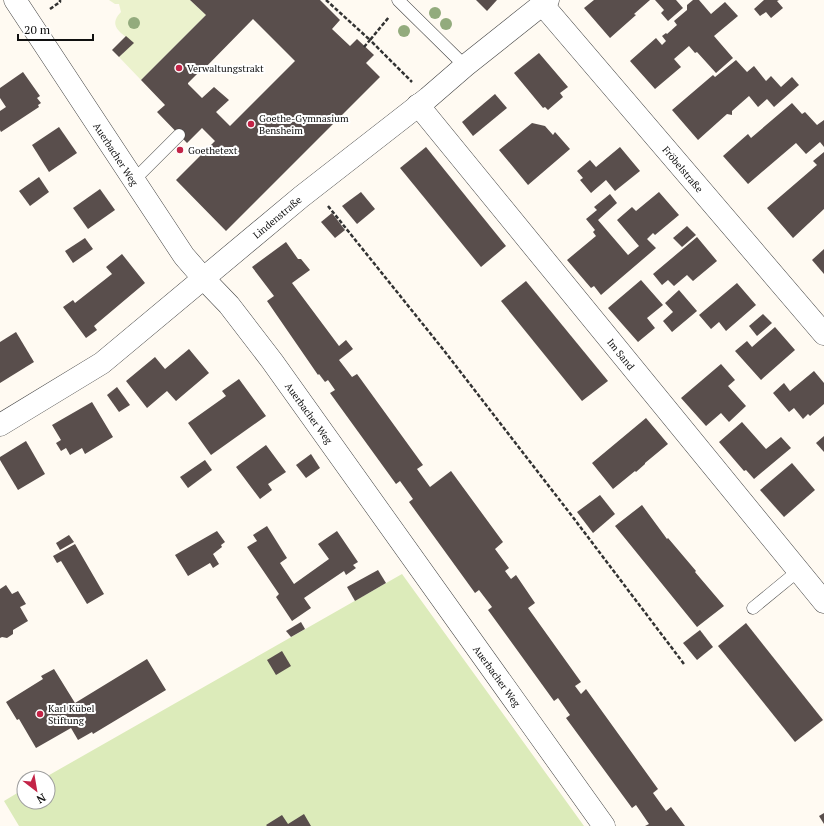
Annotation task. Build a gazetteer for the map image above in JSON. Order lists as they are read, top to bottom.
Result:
{
  "streets": {
    "street": [
      "Auerbacher Weg",
      "Fröbelstraße",
      "Lindenstraße",
      "Im Sand"
    ]
  },
  "crossings": [
    ["Auerbacher Weg", "Lindenstraße"],
    ["Fröbelstraße", "Lindenstraße"],
    ["Lindenstraße", "Im Sand"]
  ],
  "places": [
    "Verwaltungstrakt",
    "Goethe-Gymnasium Bensheim",
    "Goethetext",
    "Karl Kübel Stiftung"
  ],
  "scale_bar": "20 m",
  "north": "bottom right"
}
